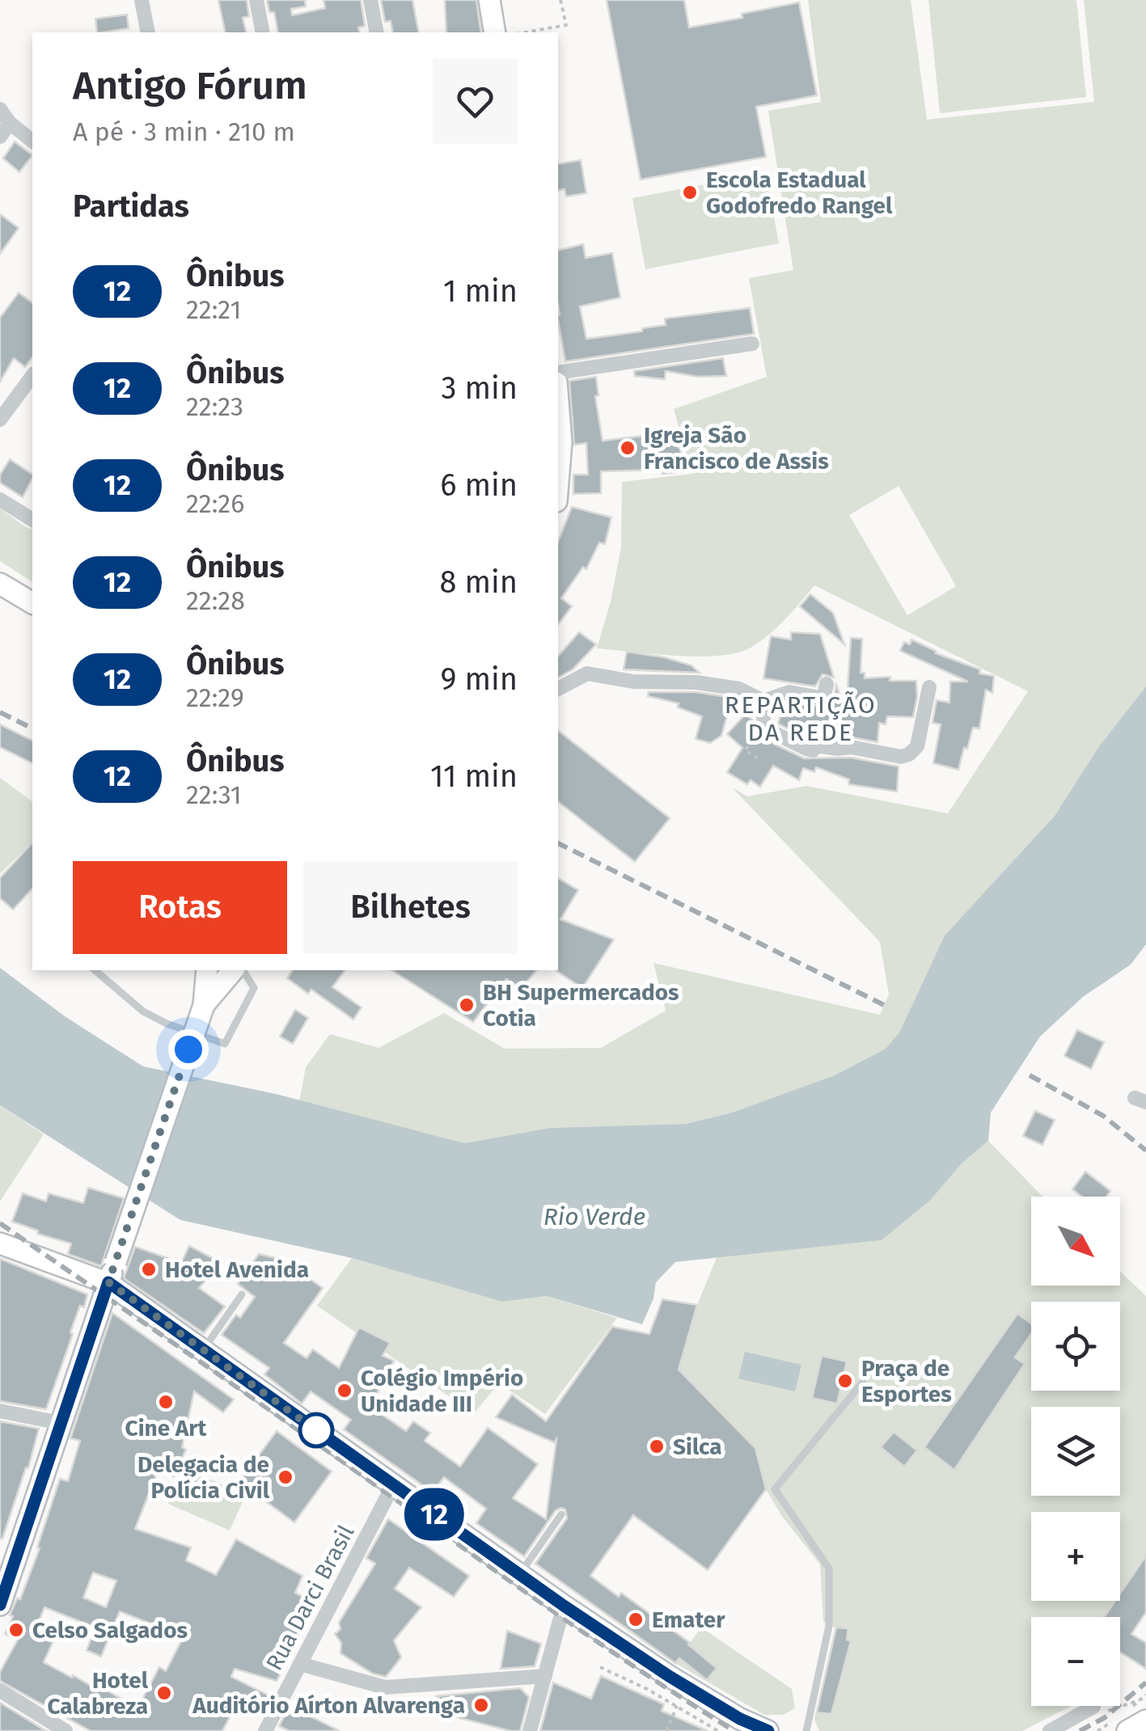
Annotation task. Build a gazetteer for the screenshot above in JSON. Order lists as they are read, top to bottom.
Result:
{
  "streets": {
    "street": ["Rua Darci Brasil"]
  },
  "districts": ["REPARTIÇÃO DA REDE"],
  "water": ["Rio Verde"],
  "places": [
    "Escola Estadual Godofredo Rangel",
    "Igreja São Francisco de Assis",
    "BH Supermercados Cotia",
    "Hotel Avenida",
    "Praça de Esportes",
    "Colégio Império Unidade III",
    "Cine Art",
    "Silca",
    "Delegacia de Polícia Civil",
    "Emater",
    "Celso Salgados",
    "Hotel Calabreza",
    "Auditório Aírton Alvarenga"
  ],
  "lines": ["bus line 12"],
  "north": "bottom right",
  "page": {
    "on_map": "12",
    "heading": [
      ["Antigo Fórum", "A pé · 3 min · 210 m"],
      "Partidas"
    ],
    "list": [
      {
        "mark": "12",
        "name": "Ônibus",
        "note": "22:21",
        "value": "1 min"
      },
      {
        "mark": "12",
        "name": "Ônibus",
        "note": "22:23",
        "value": "3 min"
      },
      {
        "mark": "12",
        "name": "Ônibus",
        "note": "22:26",
        "value": "6 min"
      },
      {
        "mark": "12",
        "name": "Ônibus",
        "note": "22:28",
        "value": "8 min"
      },
      {
        "mark": "12",
        "name": "Ônibus",
        "note": "22:29",
        "value": "9 min"
      },
      {
        "mark": "12",
        "name": "Ônibus",
        "note": "22:31",
        "value": "11 min"
      }
    ],
    "buttons": ["Rotas", "Bilhetes"],
    "map_buttons": ["+", "−"]
  }
}
